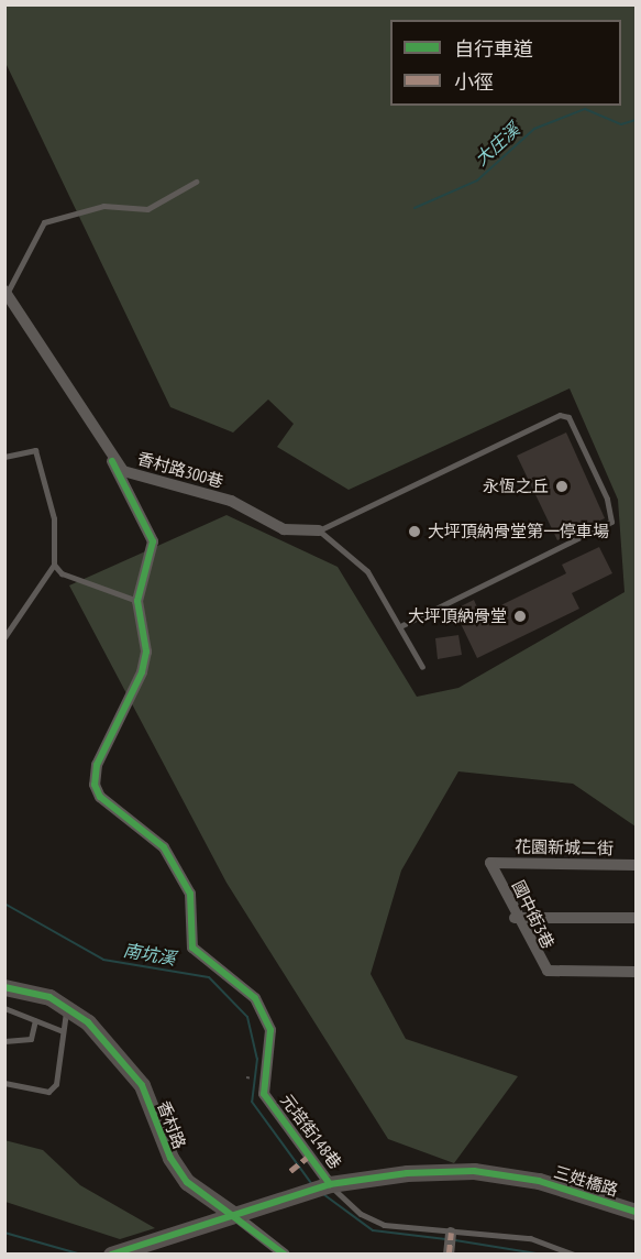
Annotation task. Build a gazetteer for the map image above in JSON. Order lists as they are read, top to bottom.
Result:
{
  "streets": {
    "street": [
      "香村路300巷",
      "花園新城二街",
      "國中街3巷",
      "香村路",
      "元培街148巷",
      "三姓橋路"
    ]
  },
  "crossings": [
    ["香村路300巷", "元培街148巷"],
    ["花園新城二街", "國中街3巷"],
    ["香村路", "三姓橋路"],
    ["元培街148巷", "三姓橋路"]
  ],
  "water": ["大庄溪", "南坑溪"],
  "places": ["永恆之丘", "大坪頂納骨堂第一停車場", "大坪頂納骨堂"],
  "legend": ["自行車道", "小徑"]
}
